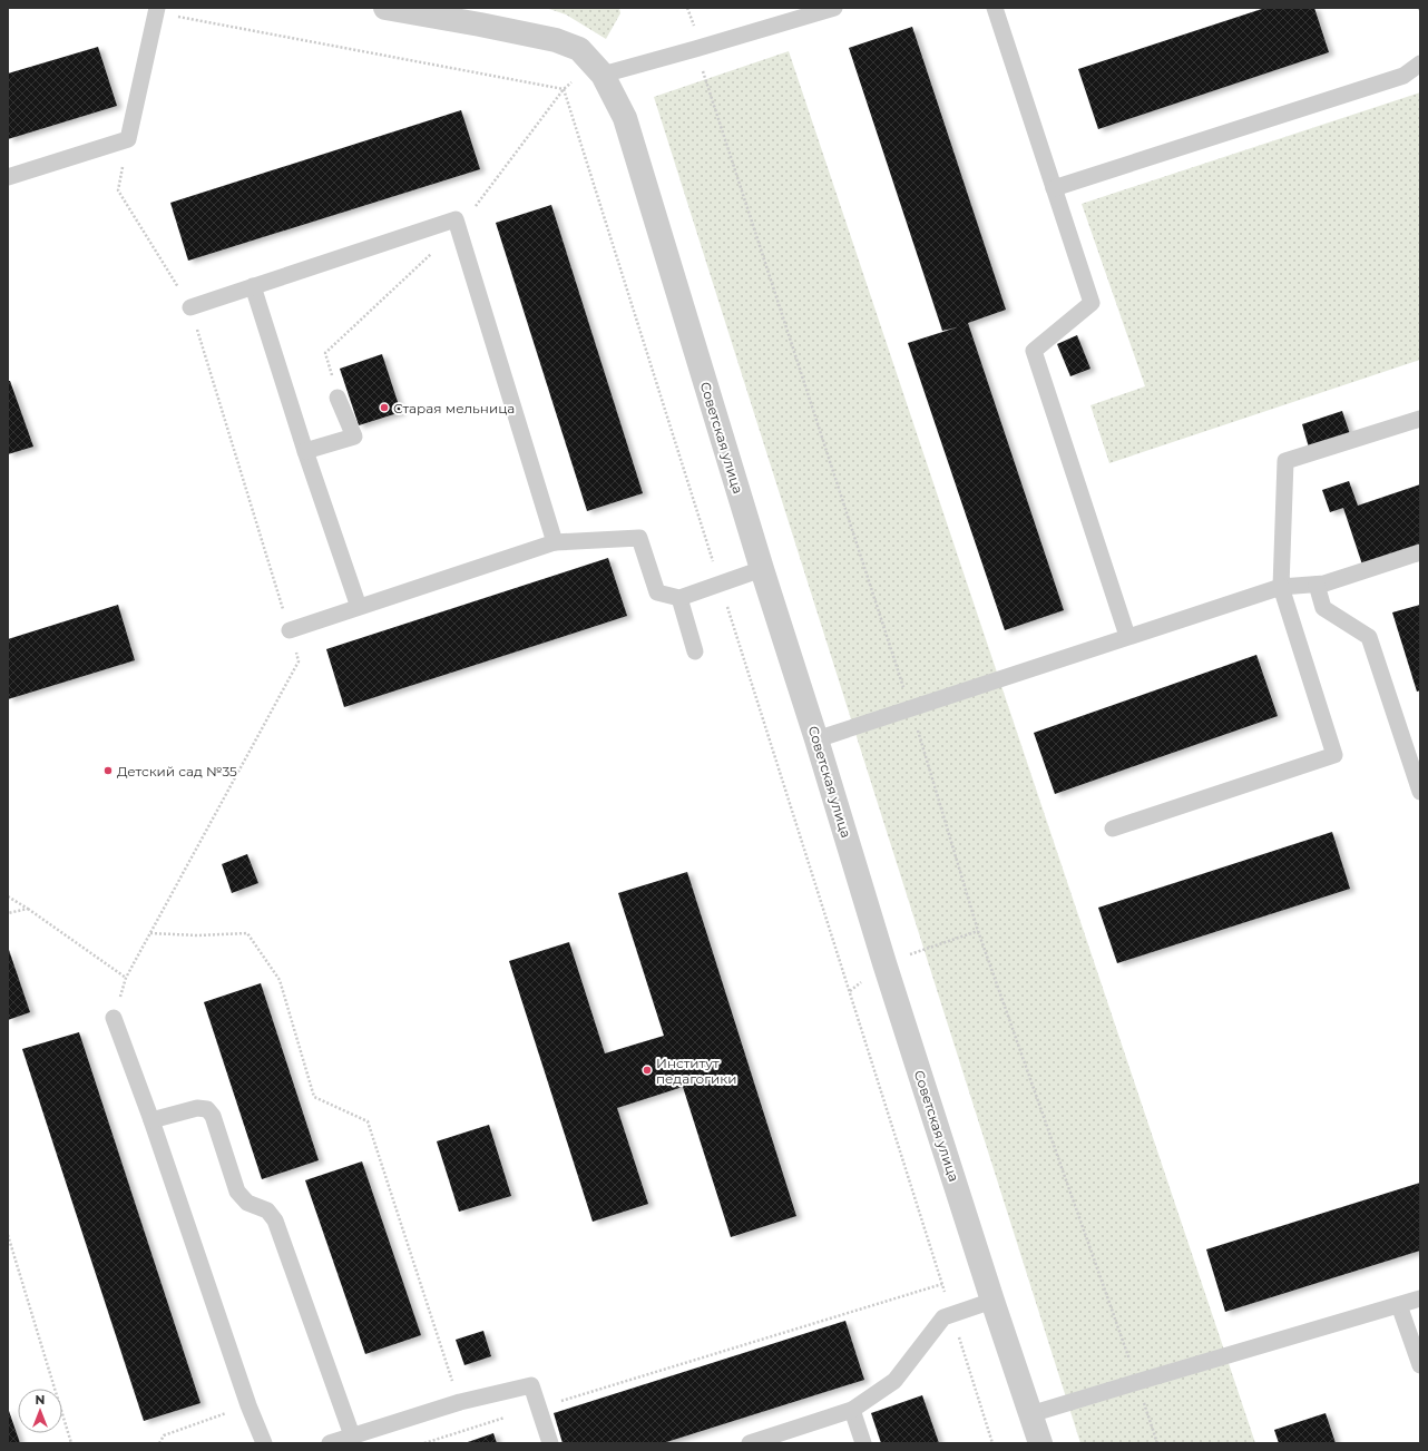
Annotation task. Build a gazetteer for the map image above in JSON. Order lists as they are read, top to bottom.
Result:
{
  "streets": {
    "street": ["Советская улица"]
  },
  "places": ["Старая мельница", "Детский сад №35", "Институт педагогики"],
  "north": "top"
}
